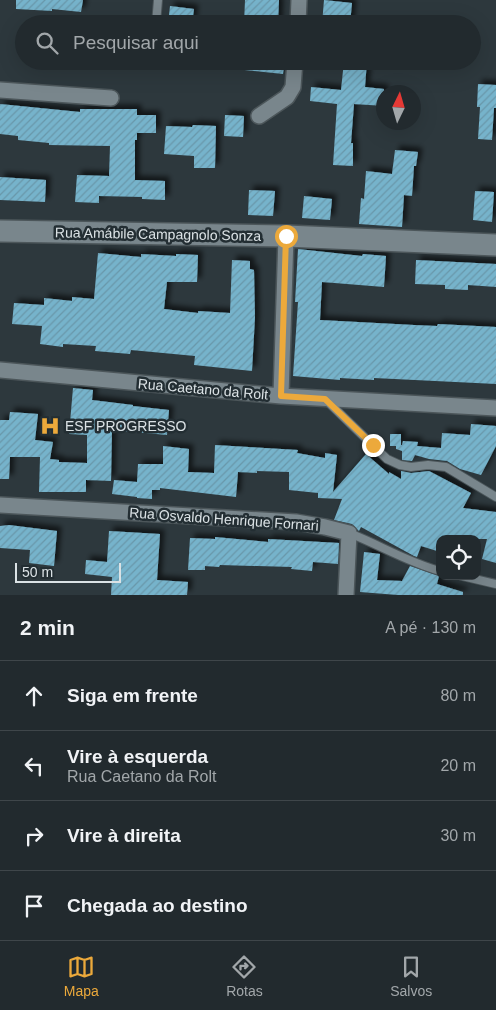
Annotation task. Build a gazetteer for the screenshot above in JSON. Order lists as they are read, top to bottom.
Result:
{
  "streets": {
    "street": ["Rua Amábile Campagnolo Sonza", "Rua Caetano da Rolt", "Rua Osvaldo Henrique Fornari"]
  },
  "places": {
    "hospital": ["ESF PROGRESSO"]
  },
  "scale_bar": "50 m",
  "north": "top",
  "page": {
    "search": "Pesquisar aqui",
    "scale": "50 m",
    "heading": ["2 min", "A pé · 130 m"],
    "list": [
      ["Siga em frente", "80 m"],
      ["Vire à esquerda", "Rua Caetano da Rolt", "20 m"],
      ["Vire à direita", "30 m"],
      "Chegada ao destino"
    ],
    "nav": ["Mapa", "Rotas", "Salvos"]
  }
}
